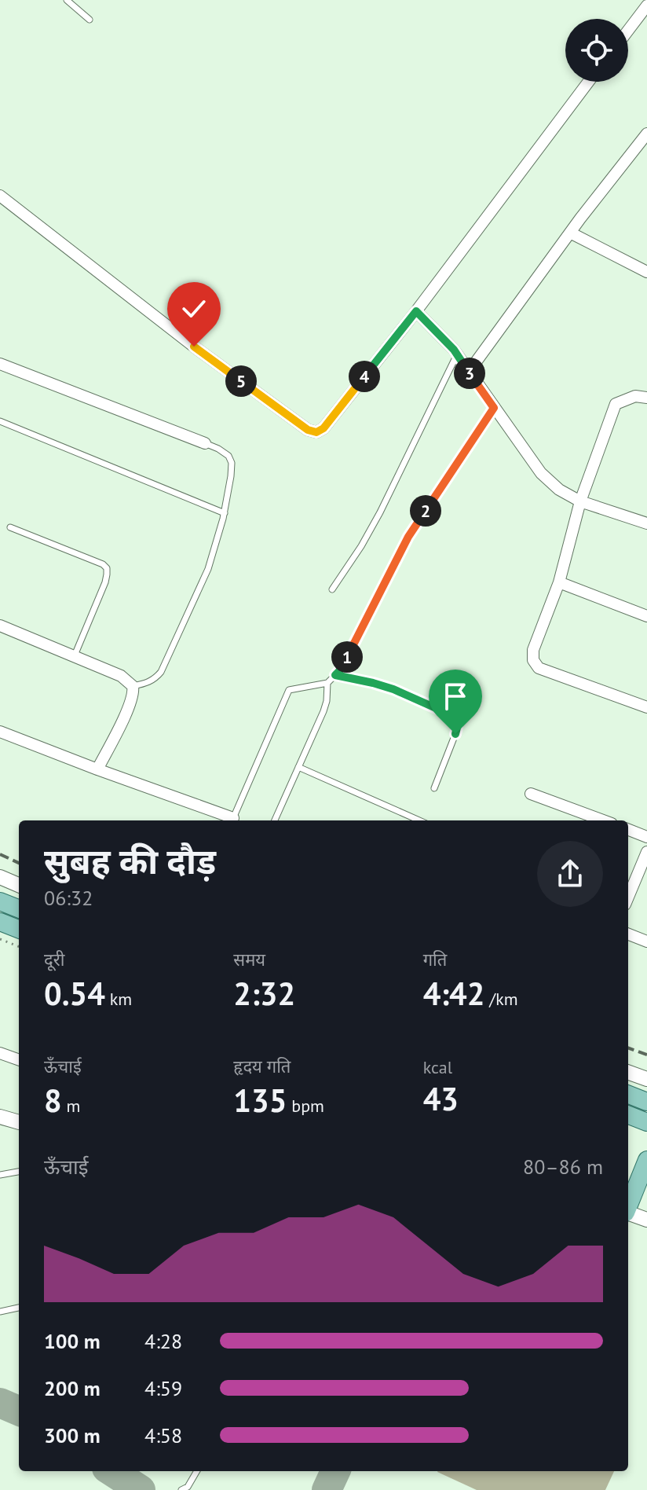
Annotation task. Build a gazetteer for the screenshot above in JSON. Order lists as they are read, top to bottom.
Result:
{
  "page": {
    "pins": [
      "3",
      "4",
      "5",
      "2",
      "1"
    ],
    "heading": ["सुबह की दौड़", "06:32"],
    "stats": [
      ["दूरी", "0.54 km"],
      ["समय", "2:32"],
      ["गति", "4:42 /km"],
      ["ऊँचाई", "8 m"],
      ["हृदय गति", "135 bpm"],
      ["kcal", "43"]
    ],
    "chart": ["ऊँचाई", "80–86 m"],
    "list": [
      {
        "name": "100 m",
        "note": "4:28"
      },
      {
        "name": "200 m",
        "note": "4:59"
      },
      {
        "name": "300 m",
        "note": "4:58"
      }
    ]
  }
}
